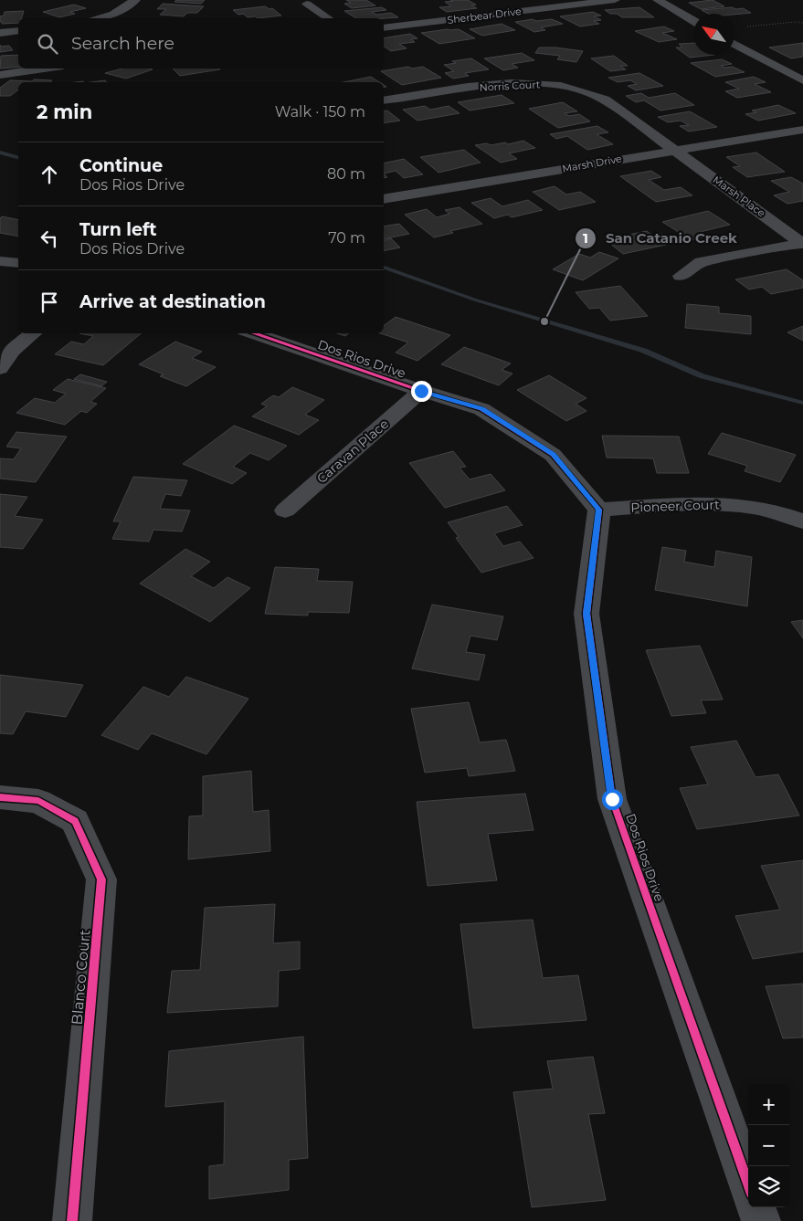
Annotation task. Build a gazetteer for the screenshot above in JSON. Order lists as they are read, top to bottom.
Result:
{
  "streets": {
    "street": [
      "Sherbear Drive",
      "Norris Court",
      "Marsh Drive",
      "Marsh Place",
      "Dos Rios Drive",
      "Caravan Place",
      "Pioneer Court",
      "Blanco Court"
    ]
  },
  "crossings": [
    ["Norris Court", "Marsh Drive"],
    ["Norris Court", "Marsh Place"],
    ["Marsh Drive", "Marsh Place"],
    ["Dos Rios Drive", "Caravan Place"],
    ["Dos Rios Drive", "Pioneer Court"]
  ],
  "places": ["San Catanio Creek"],
  "north": "top left",
  "page": {
    "search": "Search here",
    "heading": ["2 min", "Walk · 150 m"],
    "list": [
      ["Continue", "Dos Rios Drive", "80 m"],
      ["Turn left", "Dos Rios Drive", "70 m"],
      "Arrive at destination"
    ],
    "map_buttons": ["+", "−"]
  }
}
